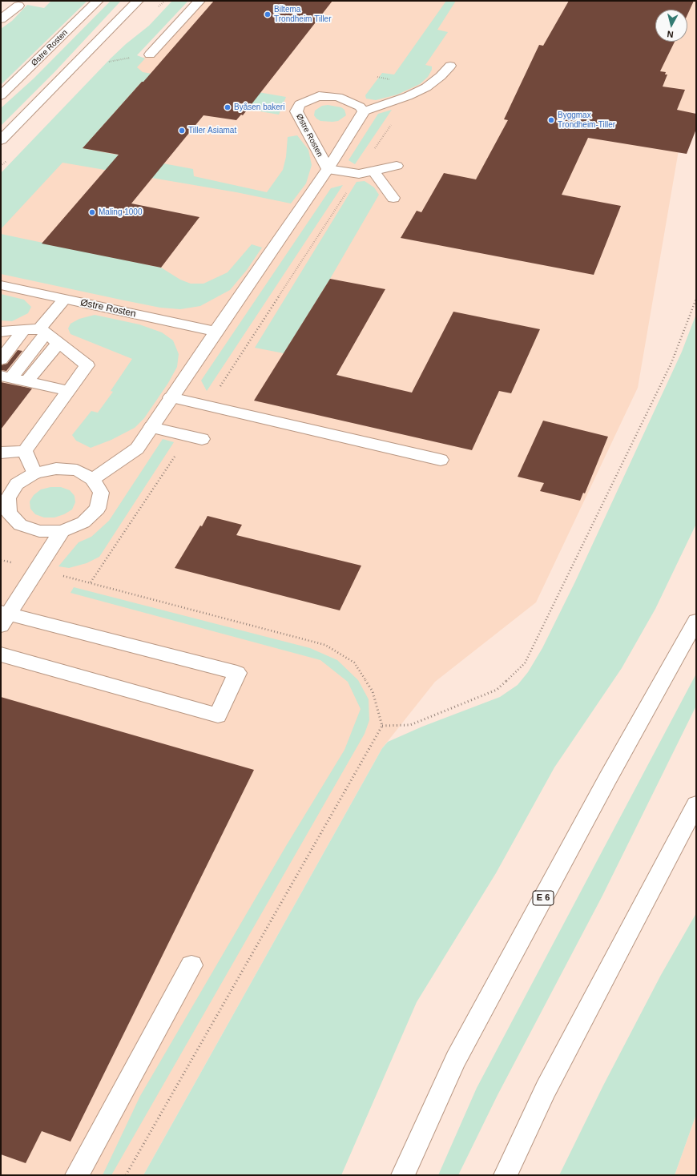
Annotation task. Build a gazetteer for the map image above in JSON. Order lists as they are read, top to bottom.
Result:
{
  "streets": {
    "main road": ["Østre Rosten", "E 6"]
  },
  "places": [
    "Biltema Trondheim Tiller",
    "Byåsen bakeri",
    "Byggmax Trondheim-Tiller",
    "Tiller Asiamat",
    "Maling 1000"
  ],
  "north": "bottom"
}
